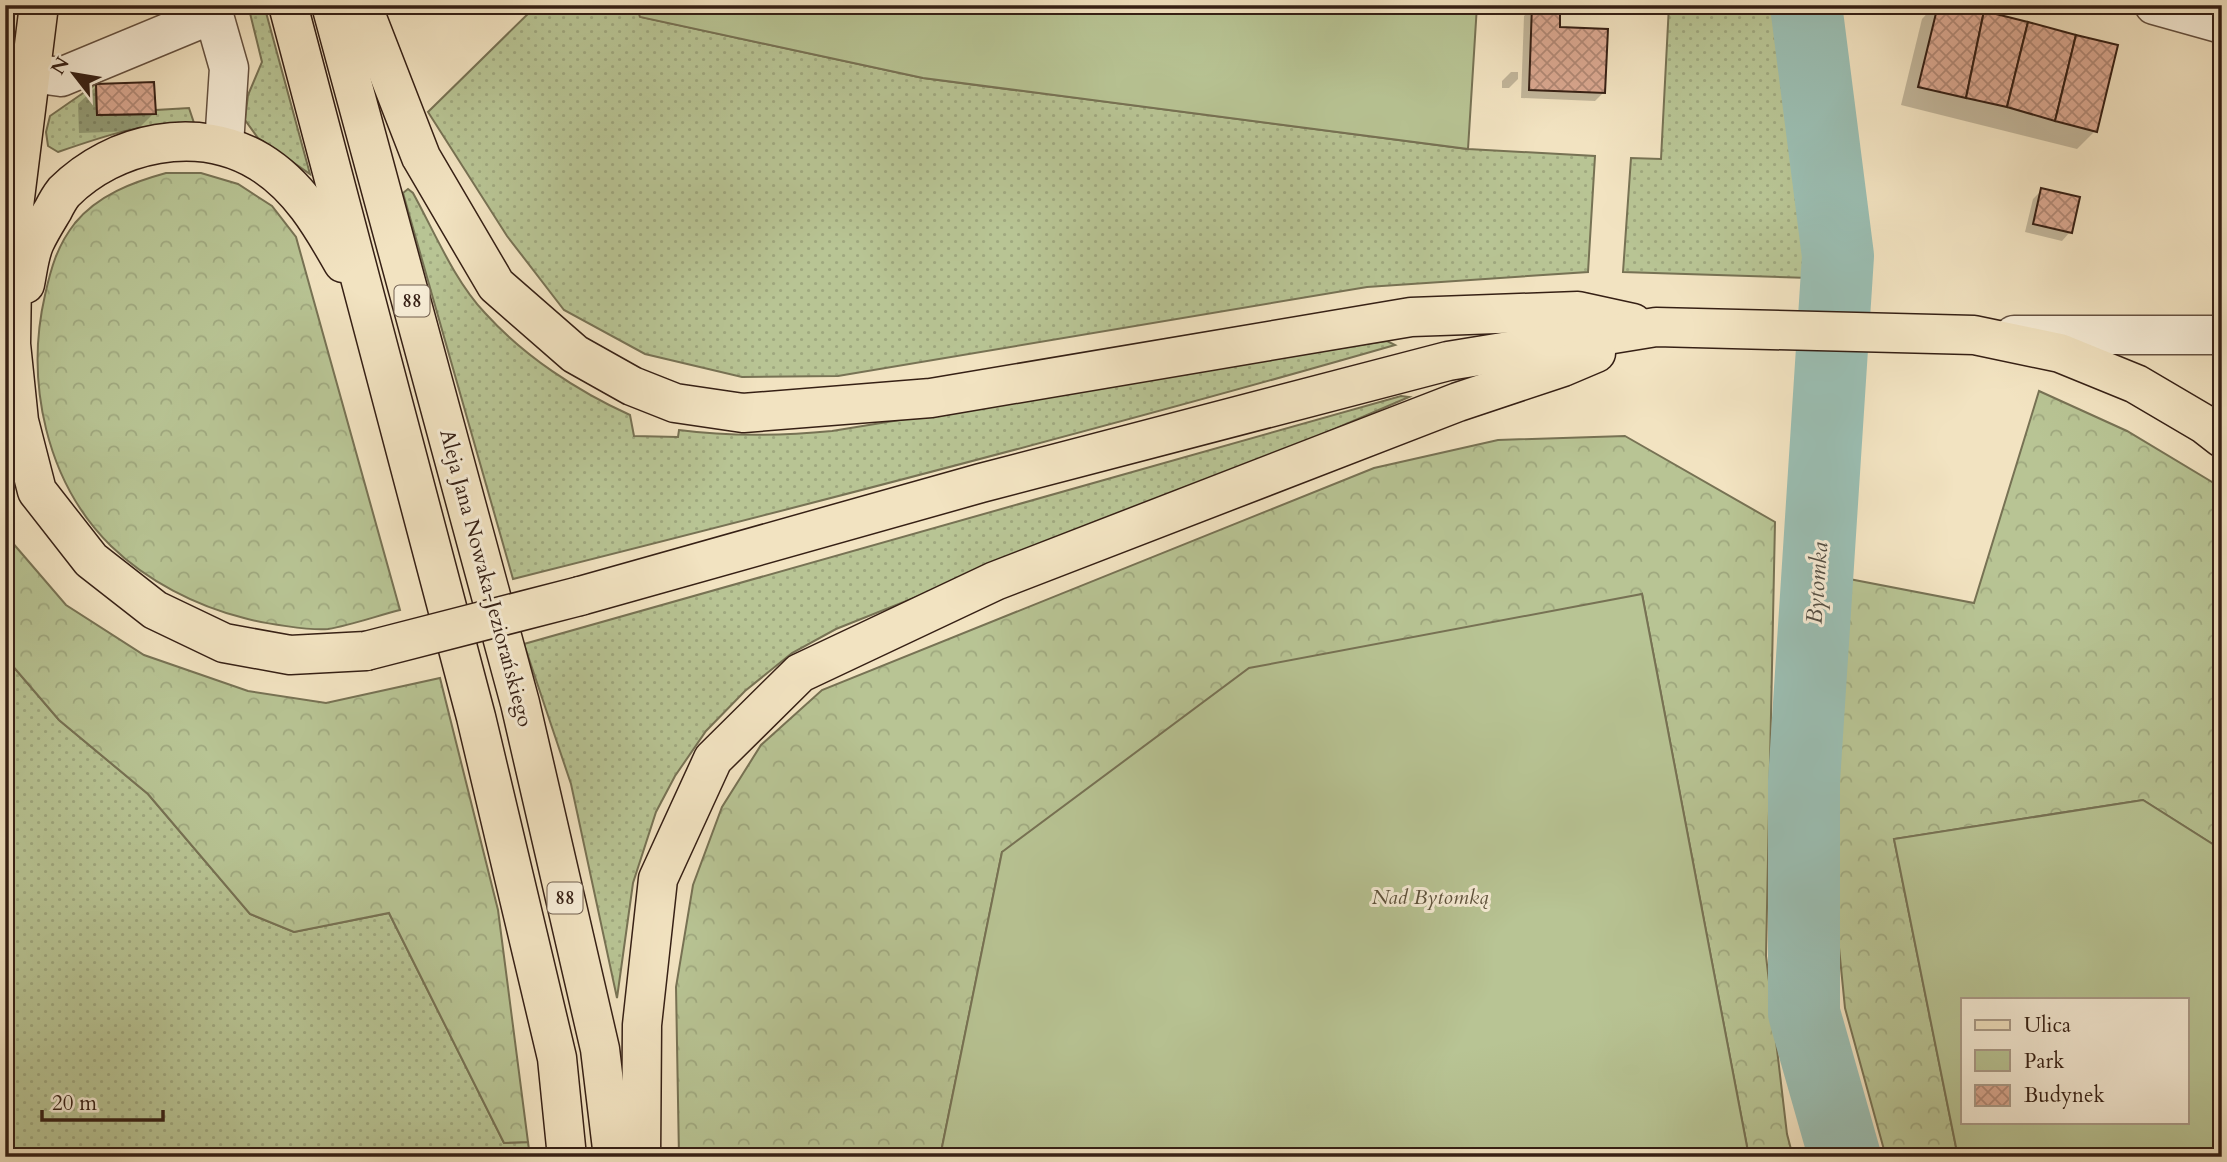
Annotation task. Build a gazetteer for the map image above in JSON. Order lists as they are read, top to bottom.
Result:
{
  "streets": {
    "main road": ["88", "Aleja Jana Nowaka-Jeziorańskiego"]
  },
  "water": ["Bytomka"],
  "parks": ["Nad Bytomką"],
  "legend": ["Ulica", "Park", "Budynek"],
  "scale_bar": "20 m",
  "north": "top left"
}
